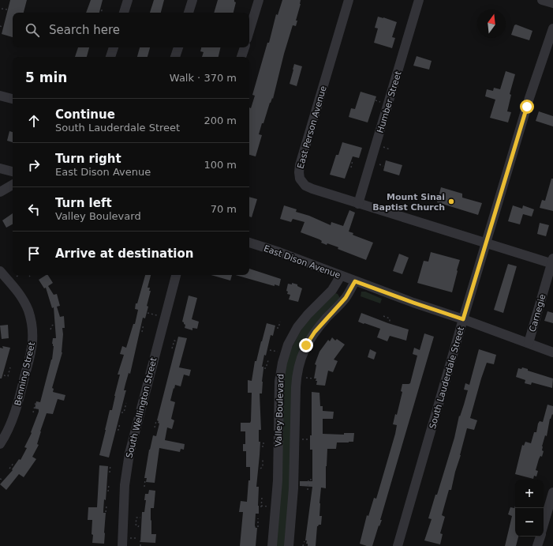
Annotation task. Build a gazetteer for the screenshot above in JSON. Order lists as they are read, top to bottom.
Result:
{
  "streets": {
    "street": [
      "Humber Street",
      "East Person Avenue",
      "East Dison Avenue",
      "Carnegie",
      "Benning Street",
      "South Lauderdale Street",
      "South Wellington Street",
      "Valley Boulevard"
    ]
  },
  "crossings": [
    ["Humber Street", "East Person Avenue"],
    ["East Person Avenue", "Carnegie"],
    ["East Person Avenue", "South Lauderdale Street"],
    ["East Dison Avenue", "Carnegie"],
    ["East Dison Avenue", "South Lauderdale Street"],
    ["East Dison Avenue", "Valley Boulevard"]
  ],
  "places": ["Mount Sinai Baptist Church"],
  "north": "top",
  "page": {
    "search": "Search here",
    "heading": ["5 min", "Walk · 370 m"],
    "list": [
      ["Continue", "South Lauderdale Street", "200 m"],
      ["Turn right", "East Dison Avenue", "100 m"],
      ["Turn left", "Valley Boulevard", "70 m"],
      "Arrive at destination"
    ],
    "map_buttons": ["+", "−"]
  }
}
